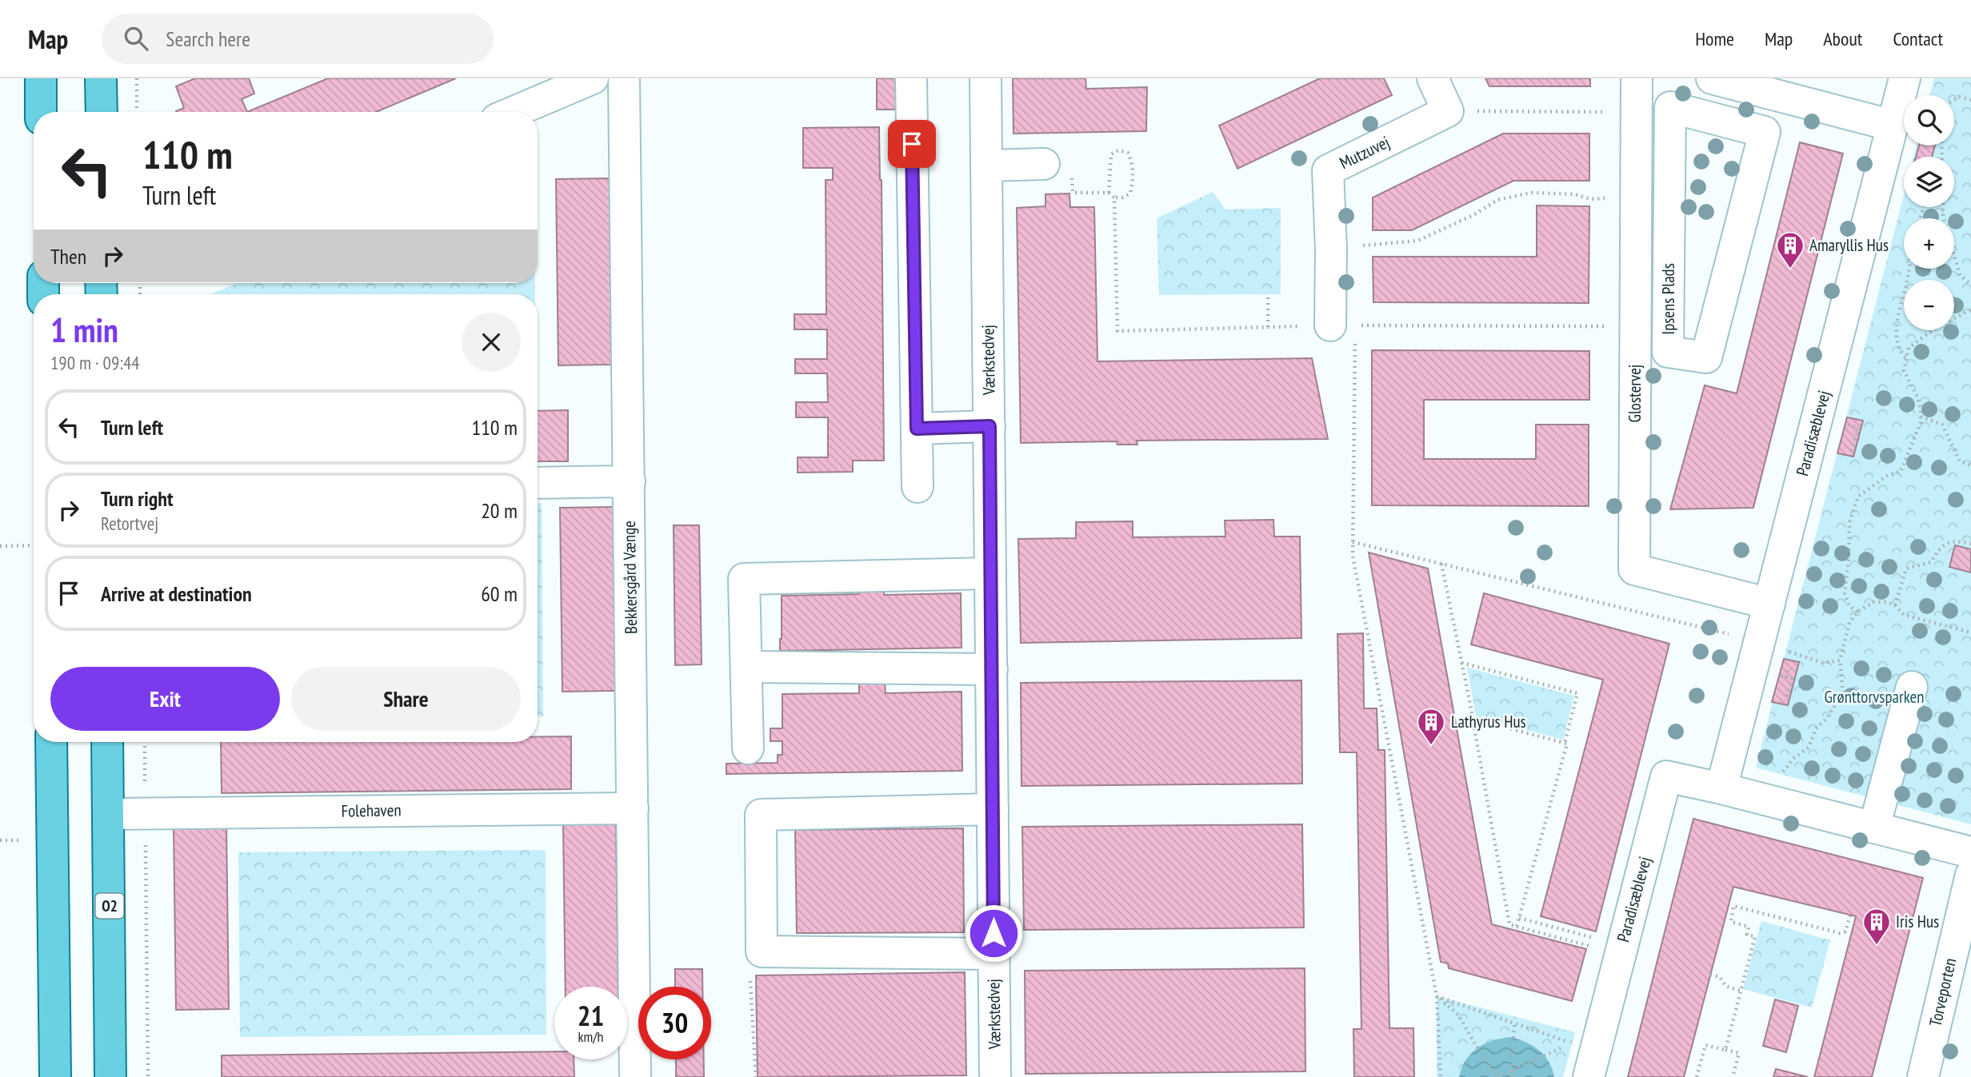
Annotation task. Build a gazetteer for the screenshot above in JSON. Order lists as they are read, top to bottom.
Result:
{
  "streets": {
    "main road": ["O2"],
    "street": [
      "Mutzuvej",
      "Ipsens Plads",
      "Værkstedvej",
      "Glostervej",
      "Paradisæblevej",
      "Bekkersgård Vænge",
      "Folehaven",
      "Torveporten"
    ]
  },
  "crossings": [
    ["Glostervej", "Paradisæblevej"],
    ["Bekkersgård Vænge", "Folehaven"],
    ["Folehaven", "O2"]
  ],
  "parks": ["Grønttorvsparken"],
  "places": {
    "building": ["Amaryllis Hus", "Lathyrus Hus", "Iris Hus"]
  },
  "page": {
    "header": "Map",
    "search": "Search here",
    "nav": [
      "Home",
      "Map",
      "About",
      "Contact"
    ],
    "map_buttons": ["+", "−"],
    "turn": ["110 m", "Turn left"],
    "then": "Then",
    "heading": ["1 min", "190 m · 09:44"],
    "list": [
      {
        "name": "Turn left",
        "value": "110 m"
      },
      {
        "name": "Turn right",
        "note": "Retortvej",
        "value": "20 m"
      },
      {
        "name": "Arrive at destination",
        "value": "60 m"
      }
    ],
    "buttons": ["Exit", "Share"],
    "speed": "21 km/h",
    "limit": "30"
  }
}
